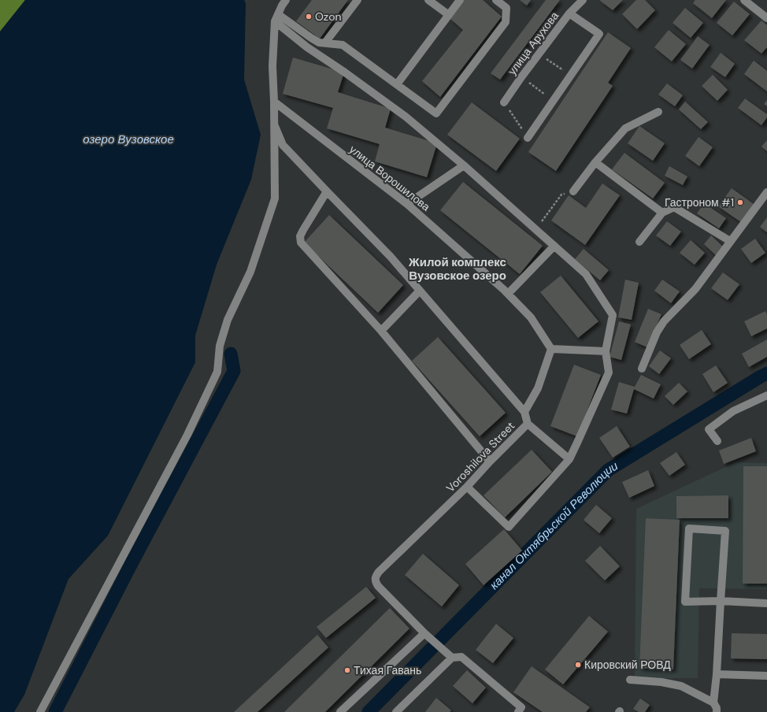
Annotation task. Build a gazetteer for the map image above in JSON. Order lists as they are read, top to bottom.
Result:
{
  "streets": {
    "street": ["улица Арухова", "улица Ворошилова", "Voroshilova Street"]
  },
  "districts": ["Жилой комплекс Вузовское озеро"],
  "water": ["озеро Вузовское", "канал Октябрьской Революции"],
  "places": [
    "Ozon",
    "Гастроном #1",
    "Кировский РОВД",
    "Тихая Гавань"
  ]
}
